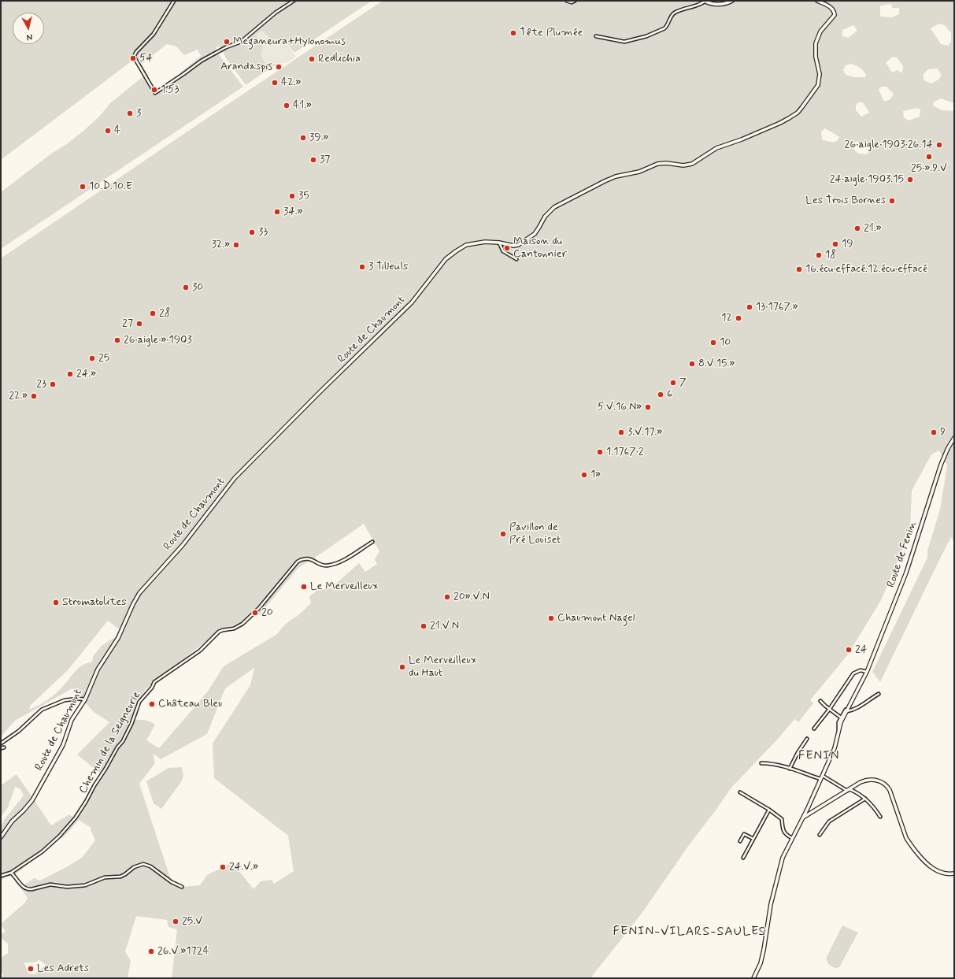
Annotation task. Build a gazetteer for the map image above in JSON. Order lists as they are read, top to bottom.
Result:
{
  "streets": {
    "street": ["Route de Chaumont", "Route de Fenin", "Chemin de la Seigneurie"]
  },
  "districts": ["FENIN", "FENIN-VILARS-SAULES"],
  "places": [
    "Tête Plumée",
    "Meganeura+Hylonomus",
    "54",
    "Redlichia",
    "Arandaspis",
    "42.»",
    "1.53",
    "41.»",
    "3",
    "4",
    "39.»",
    "26·aigle·1903·26.14",
    "25·».9.V",
    "37",
    "24·aigle·1903.15",
    "10.D.10.E",
    "35",
    "Les Trois Bornes",
    "34.»",
    "21.»",
    "33",
    "19",
    "32.»",
    "Maison du Cantonnier",
    "18",
    "3 Tilleuls",
    "16.écu·effacé.12.écu·effacé",
    "30",
    "13·1767.»",
    "28",
    "12",
    "27",
    "26·aigle·»·1903",
    "10",
    "25",
    "8.V.15.»",
    "24.»",
    "7",
    "23",
    "6",
    "22.»",
    "5.V.16.N»",
    "3.V.17.»",
    "9",
    "1.1767·2",
    "1»",
    "Pavillon de Pré Louiset",
    "Le Merveilleux",
    "20».V.N",
    "Stromatolites",
    "20",
    "Chaumont Nagel",
    "21.V.N",
    "24",
    "Le Merveilleux du Haut",
    "Château Bleu",
    "24.V.»",
    "25.V",
    "26.V.»1724",
    "Les Adrets"
  ],
  "north": "bottom"
}
